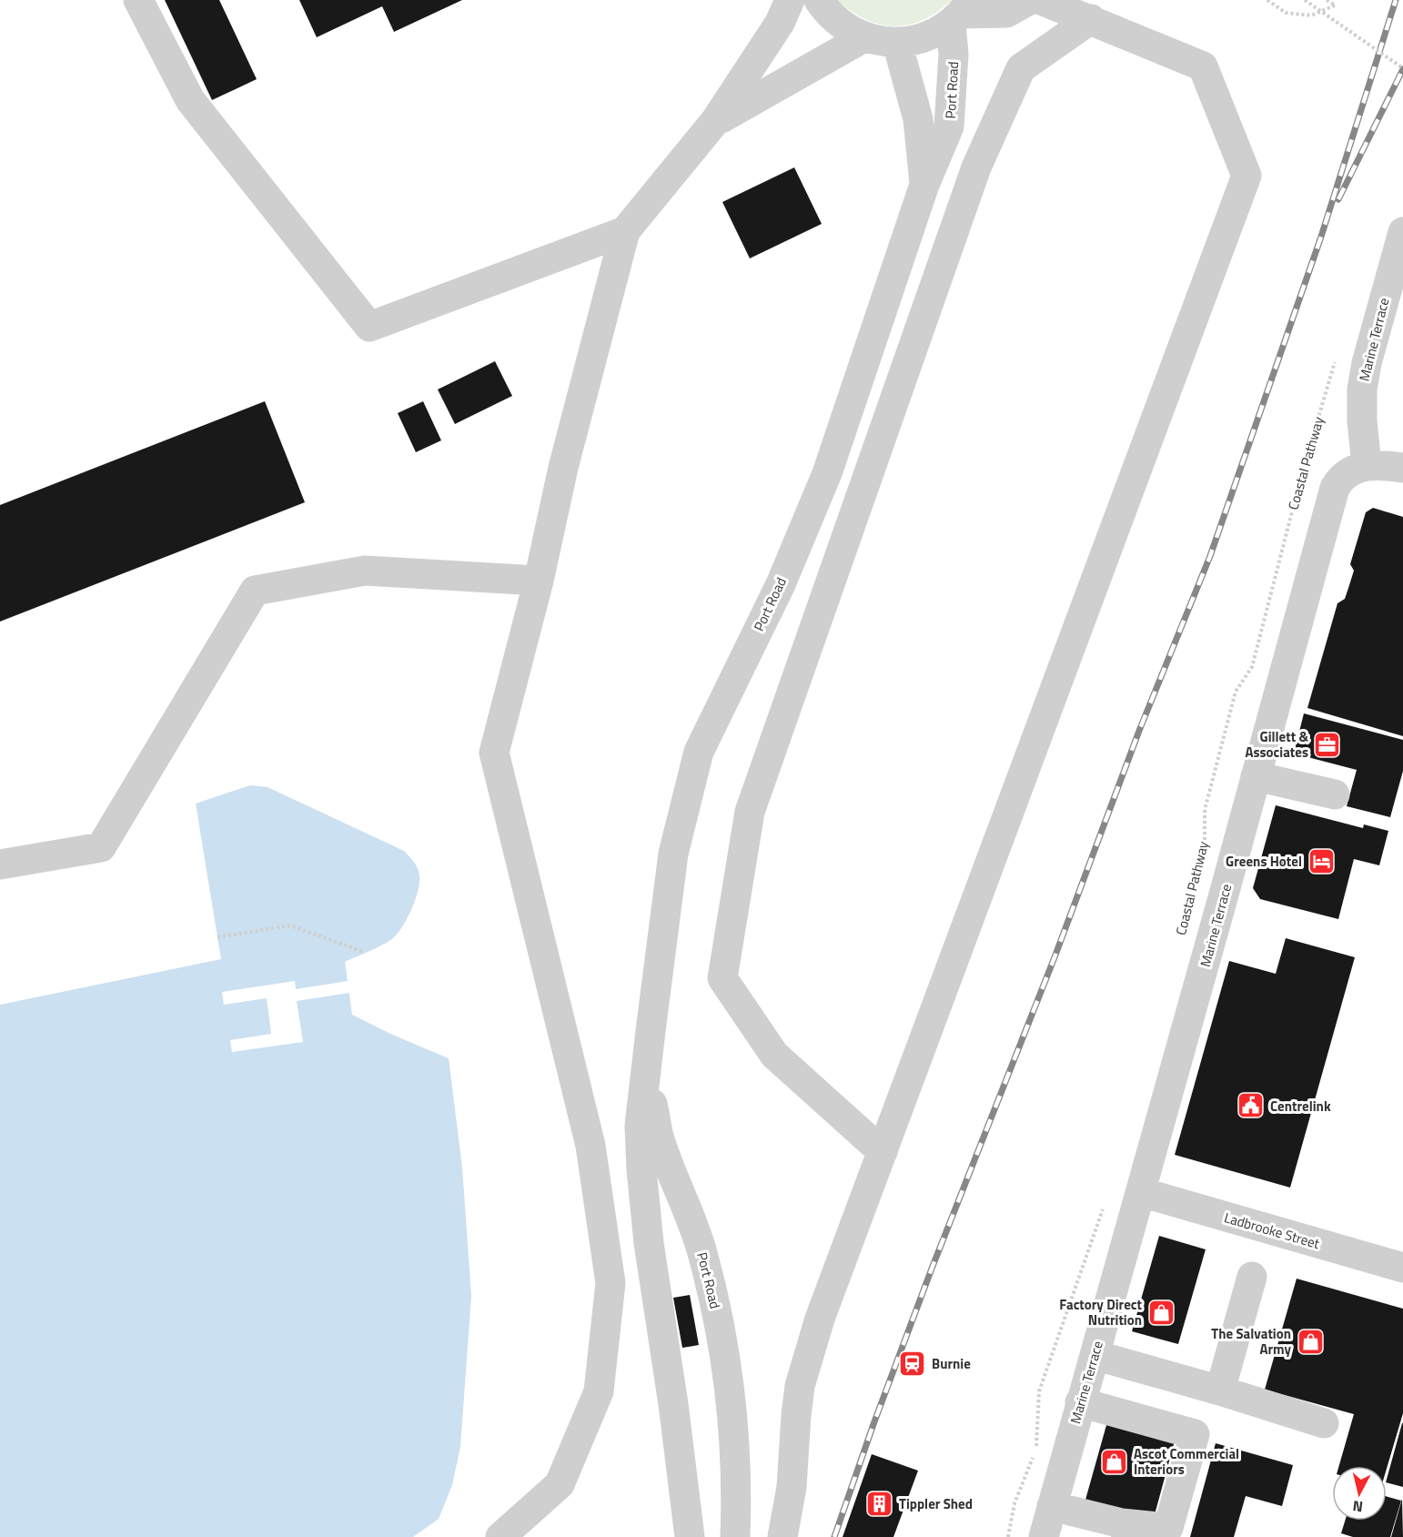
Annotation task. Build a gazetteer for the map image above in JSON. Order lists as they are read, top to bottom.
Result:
{
  "streets": {
    "street": ["Port Road", "Marine Terrace", "Ladbrooke Street"],
    "path": ["Coastal Pathway"]
  },
  "crossings": [
    ["Marine Terrace", "Ladbrooke Street"]
  ],
  "places": {
    "office": ["Gillett & Associates"],
    "hotel": ["Greens Hotel"],
    "public building": ["Centrelink"],
    "shop": ["Factory Direct Nutrition", "The Salvation Army", "Ascot Commercial Interiors"],
    "station": ["Burnie"],
    "building": ["Tippler Shed"]
  },
  "north": "bottom"
}
